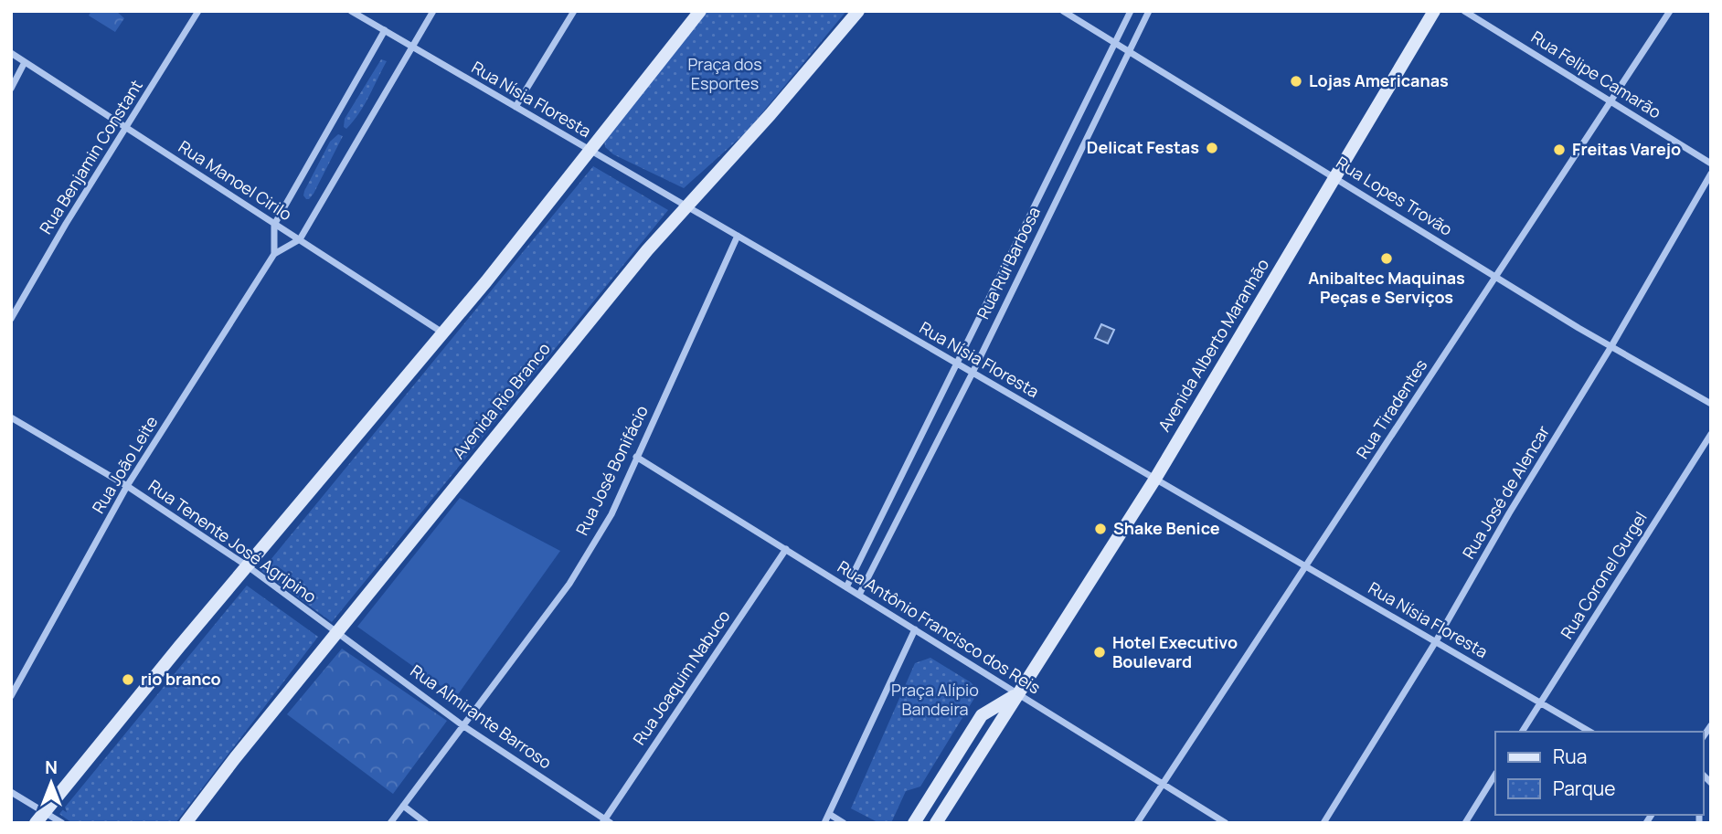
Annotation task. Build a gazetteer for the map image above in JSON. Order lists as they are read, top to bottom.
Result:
{
  "streets": {
    "main road": ["Avenida Alberto Maranhão", "Avenida Rio Branco"],
    "street": [
      "Rua Felipe Camarão",
      "Rua Nísia Floresta",
      "Rua Benjamin Constant",
      "Rua Manoel Cirilo",
      "Rua Lopes Trovão",
      "Rua Rui Barbosa",
      "Rua Tiradentes",
      "Rua João Leite",
      "Rua José Bonifácio",
      "Rua José de Alencar",
      "Rua Tenente José Agripino",
      "Rua Coronel Gurgel",
      "Rua Antônio Francisco dos Reis",
      "Rua Joaquim Nabuco",
      "Rua Almirante Barroso"
    ]
  },
  "crossings": [
    ["Rua Felipe Camarão", "Rua Tiradentes"],
    ["Rua Nísia Floresta", "Rua Rui Barbosa"],
    ["Rua Nísia Floresta", "Avenida Alberto Maranhão"],
    ["Rua Nísia Floresta", "Avenida Rio Branco"],
    ["Rua Nísia Floresta", "Rua Tiradentes"],
    ["Rua Nísia Floresta", "Rua José Bonifácio"],
    ["Rua Nísia Floresta", "Rua José de Alencar"],
    ["Rua Nísia Floresta", "Rua Coronel Gurgel"],
    ["Rua Benjamin Constant", "Rua Manoel Cirilo"],
    ["Rua Manoel Cirilo", "Rua João Leite"],
    ["Rua Lopes Trovão", "Rua Rui Barbosa"],
    ["Rua Lopes Trovão", "Avenida Alberto Maranhão"],
    ["Rua Lopes Trovão", "Rua Tiradentes"],
    ["Rua Lopes Trovão", "Rua José de Alencar"],
    ["Rua Rui Barbosa", "Rua Antônio Francisco dos Reis"],
    ["Avenida Alberto Maranhão", "Rua Antônio Francisco dos Reis"],
    ["Avenida Rio Branco", "Rua Tenente José Agripino"],
    ["Avenida Rio Branco", "Rua Almirante Barroso"],
    ["Rua Tiradentes", "Rua Antônio Francisco dos Reis"],
    ["Rua João Leite", "Rua Tenente José Agripino"],
    ["Rua José Bonifácio", "Rua Antônio Francisco dos Reis"],
    ["Rua José Bonifácio", "Rua Almirante Barroso"],
    ["Rua Tenente José Agripino", "Rua Almirante Barroso"],
    ["Rua Antônio Francisco dos Reis", "Rua Joaquim Nabuco"],
    ["Rua Joaquim Nabuco", "Rua Almirante Barroso"]
  ],
  "parks": ["Praça dos Esportes", "Praça Alípio Bandeira"],
  "places": [
    "Lojas Americanas",
    "Delicat Festas",
    "Freitas Varejo",
    "Anibaltec Maquinas Peças e Serviços",
    "Shake Benice",
    "Hotel Executivo Boulevard",
    "rio branco"
  ],
  "legend": ["Rua", "Parque"],
  "north": "top"
}
